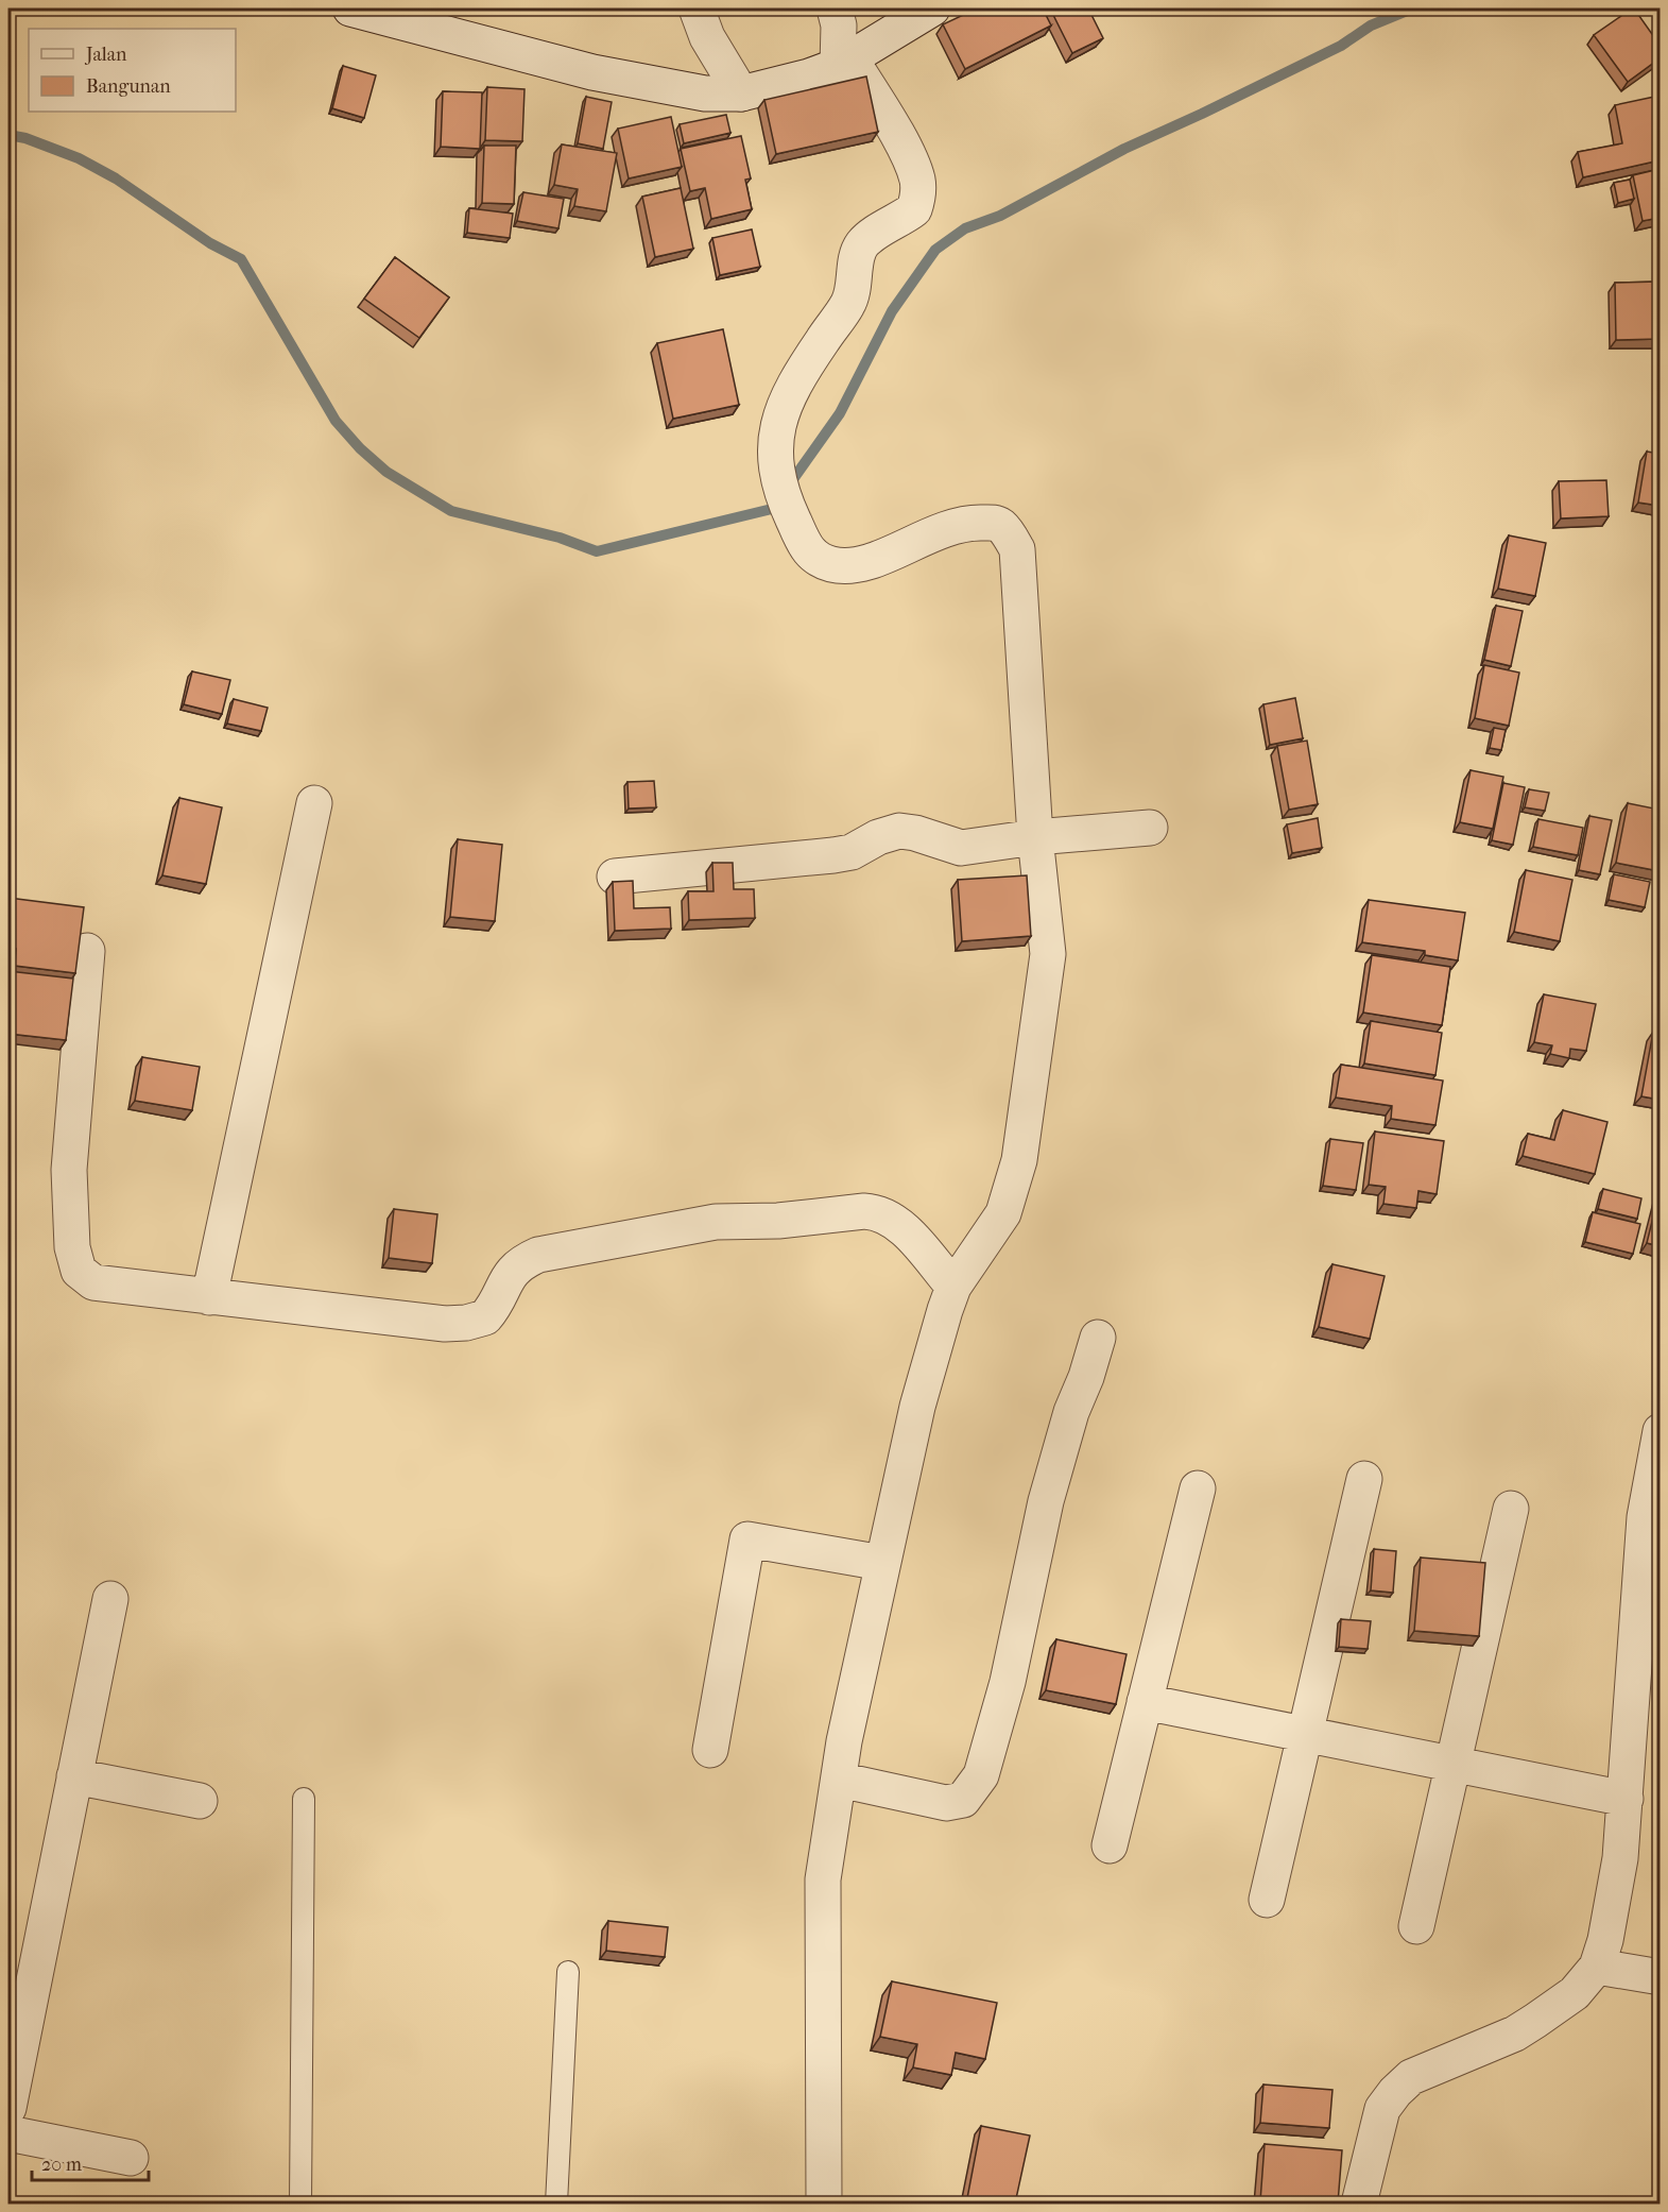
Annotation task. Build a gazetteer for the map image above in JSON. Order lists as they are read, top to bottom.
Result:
{
  "legend": ["Jalan", "Bangunan"],
  "scale_bar": "20 m"
}
